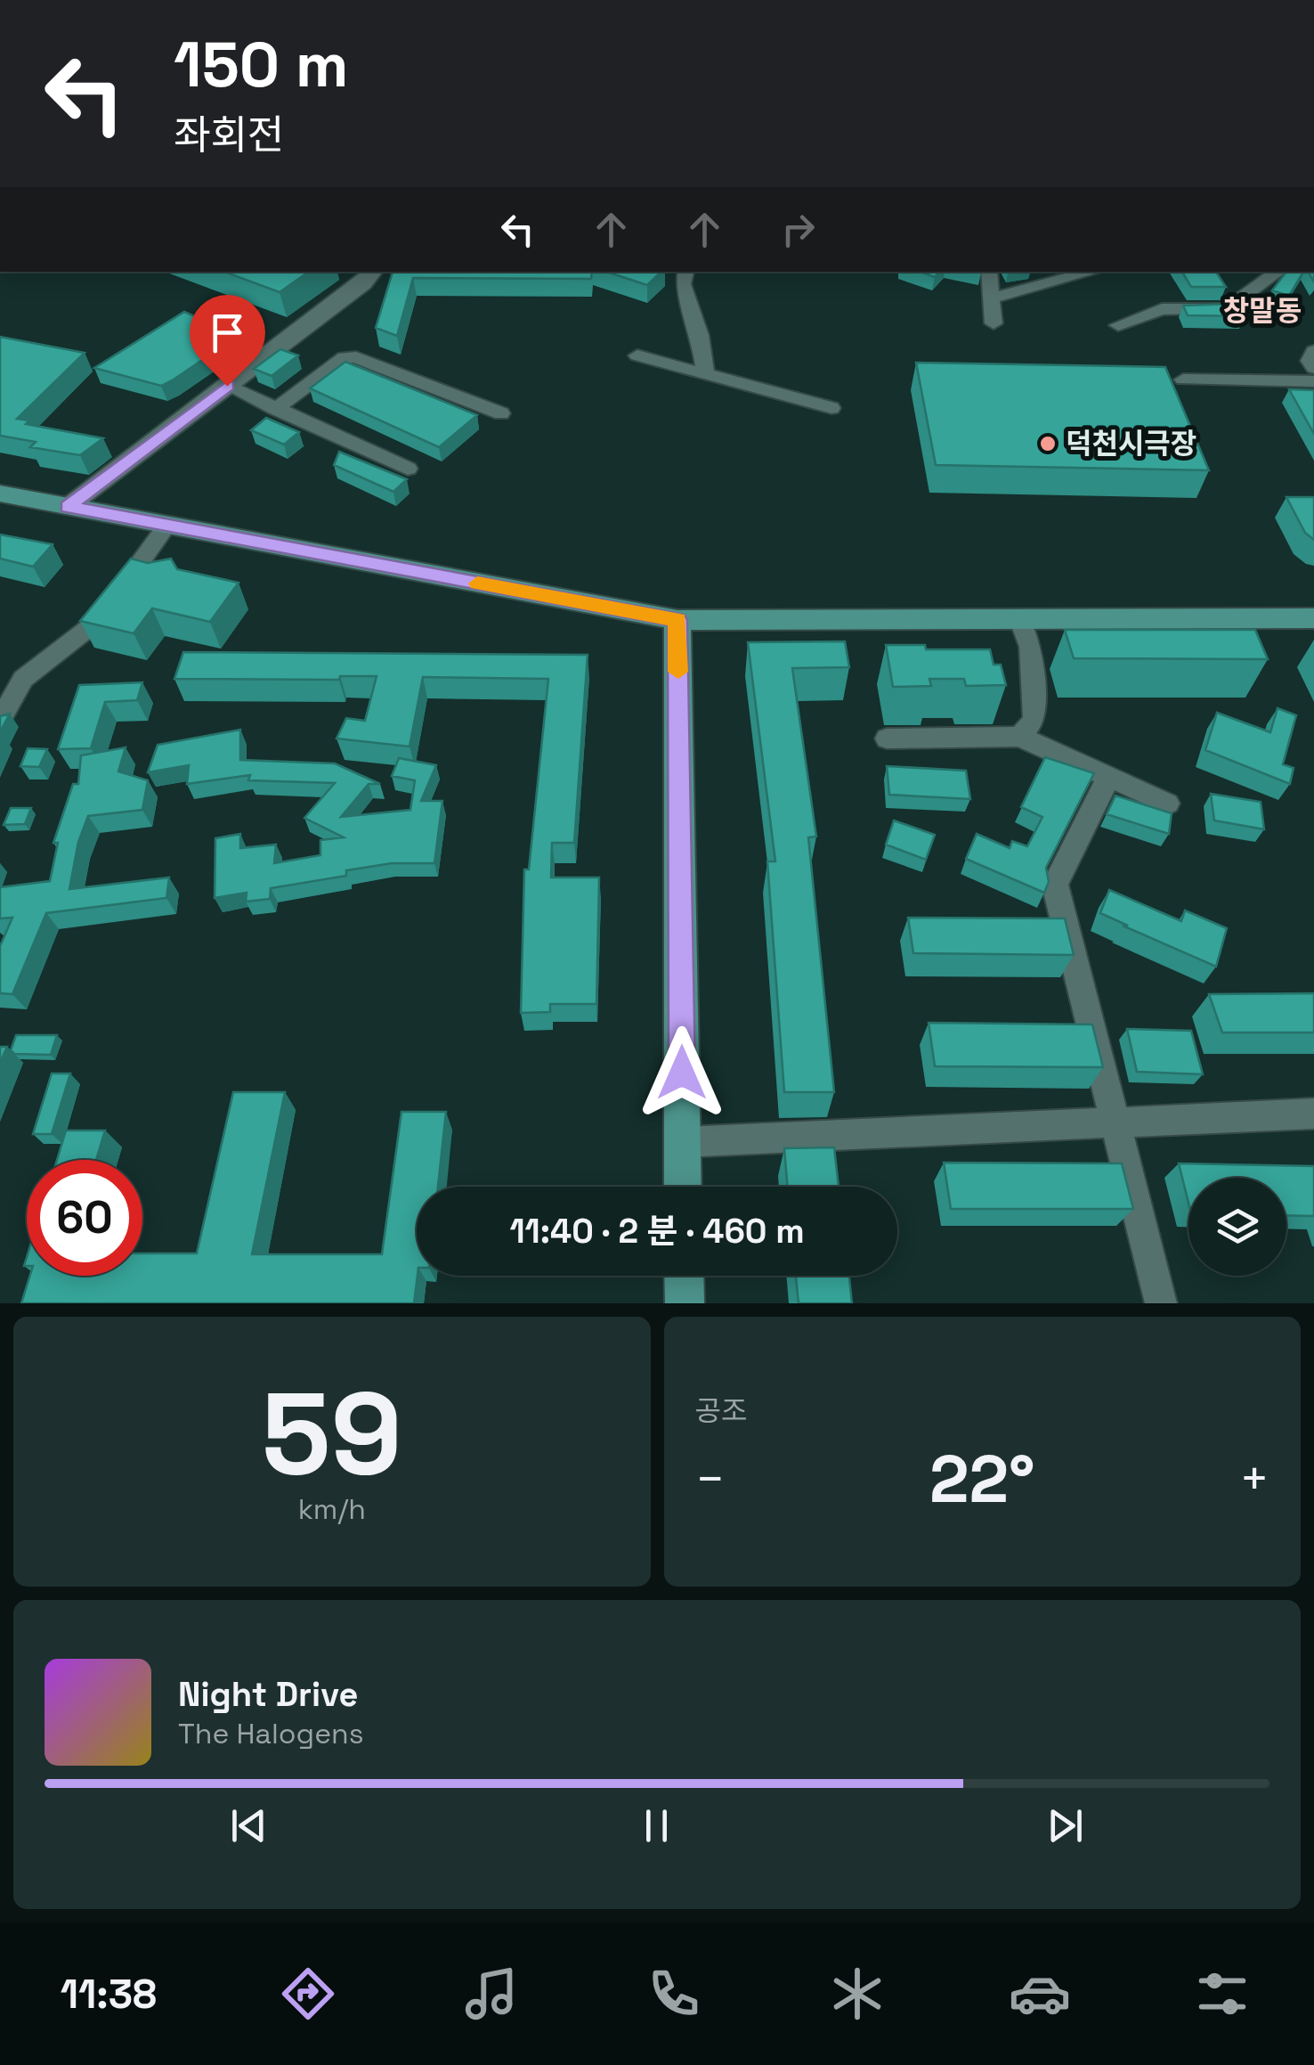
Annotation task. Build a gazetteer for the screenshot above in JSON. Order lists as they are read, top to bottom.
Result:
{
  "districts": ["창말동"],
  "places": ["덕천시극장"],
  "page": {
    "turn": ["150 m", "좌회전"],
    "limit": "60",
    "trip": "11:40 · 2 분 · 460 m",
    "tile": [
      ["59", "km/h"],
      "공조"
    ],
    "heat": ["−", "22°", "+"],
    "song": ["Night Drive", "The Halogens"],
    "tabs": "11:38"
  }
}
